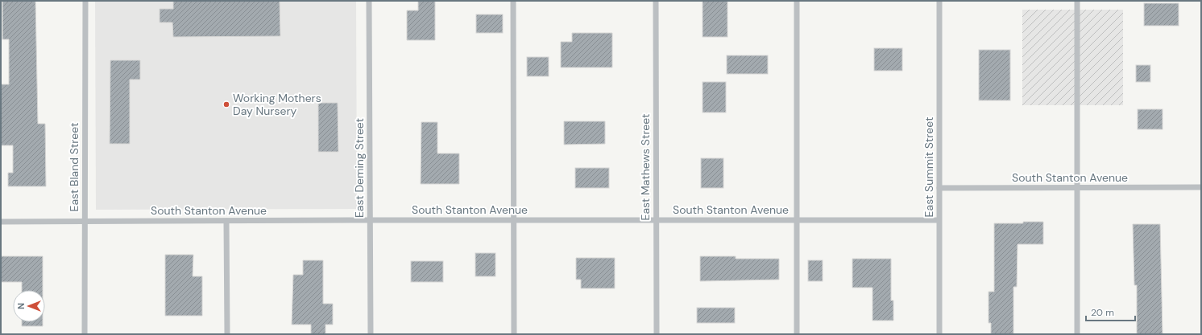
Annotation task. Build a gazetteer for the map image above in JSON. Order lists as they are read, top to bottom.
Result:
{
  "streets": {
    "street": [
      "East Bland Street",
      "East Mathews Street",
      "East Summit Street",
      "East Deming Street",
      "South Stanton Avenue"
    ]
  },
  "crossings": [
    ["East Bland Street", "South Stanton Avenue"],
    ["East Mathews Street", "South Stanton Avenue"],
    ["East Summit Street", "South Stanton Avenue"],
    ["East Deming Street", "South Stanton Avenue"]
  ],
  "places": ["Working Mothers Day Nursery"],
  "scale_bar": "20 m",
  "north": "left"
}
